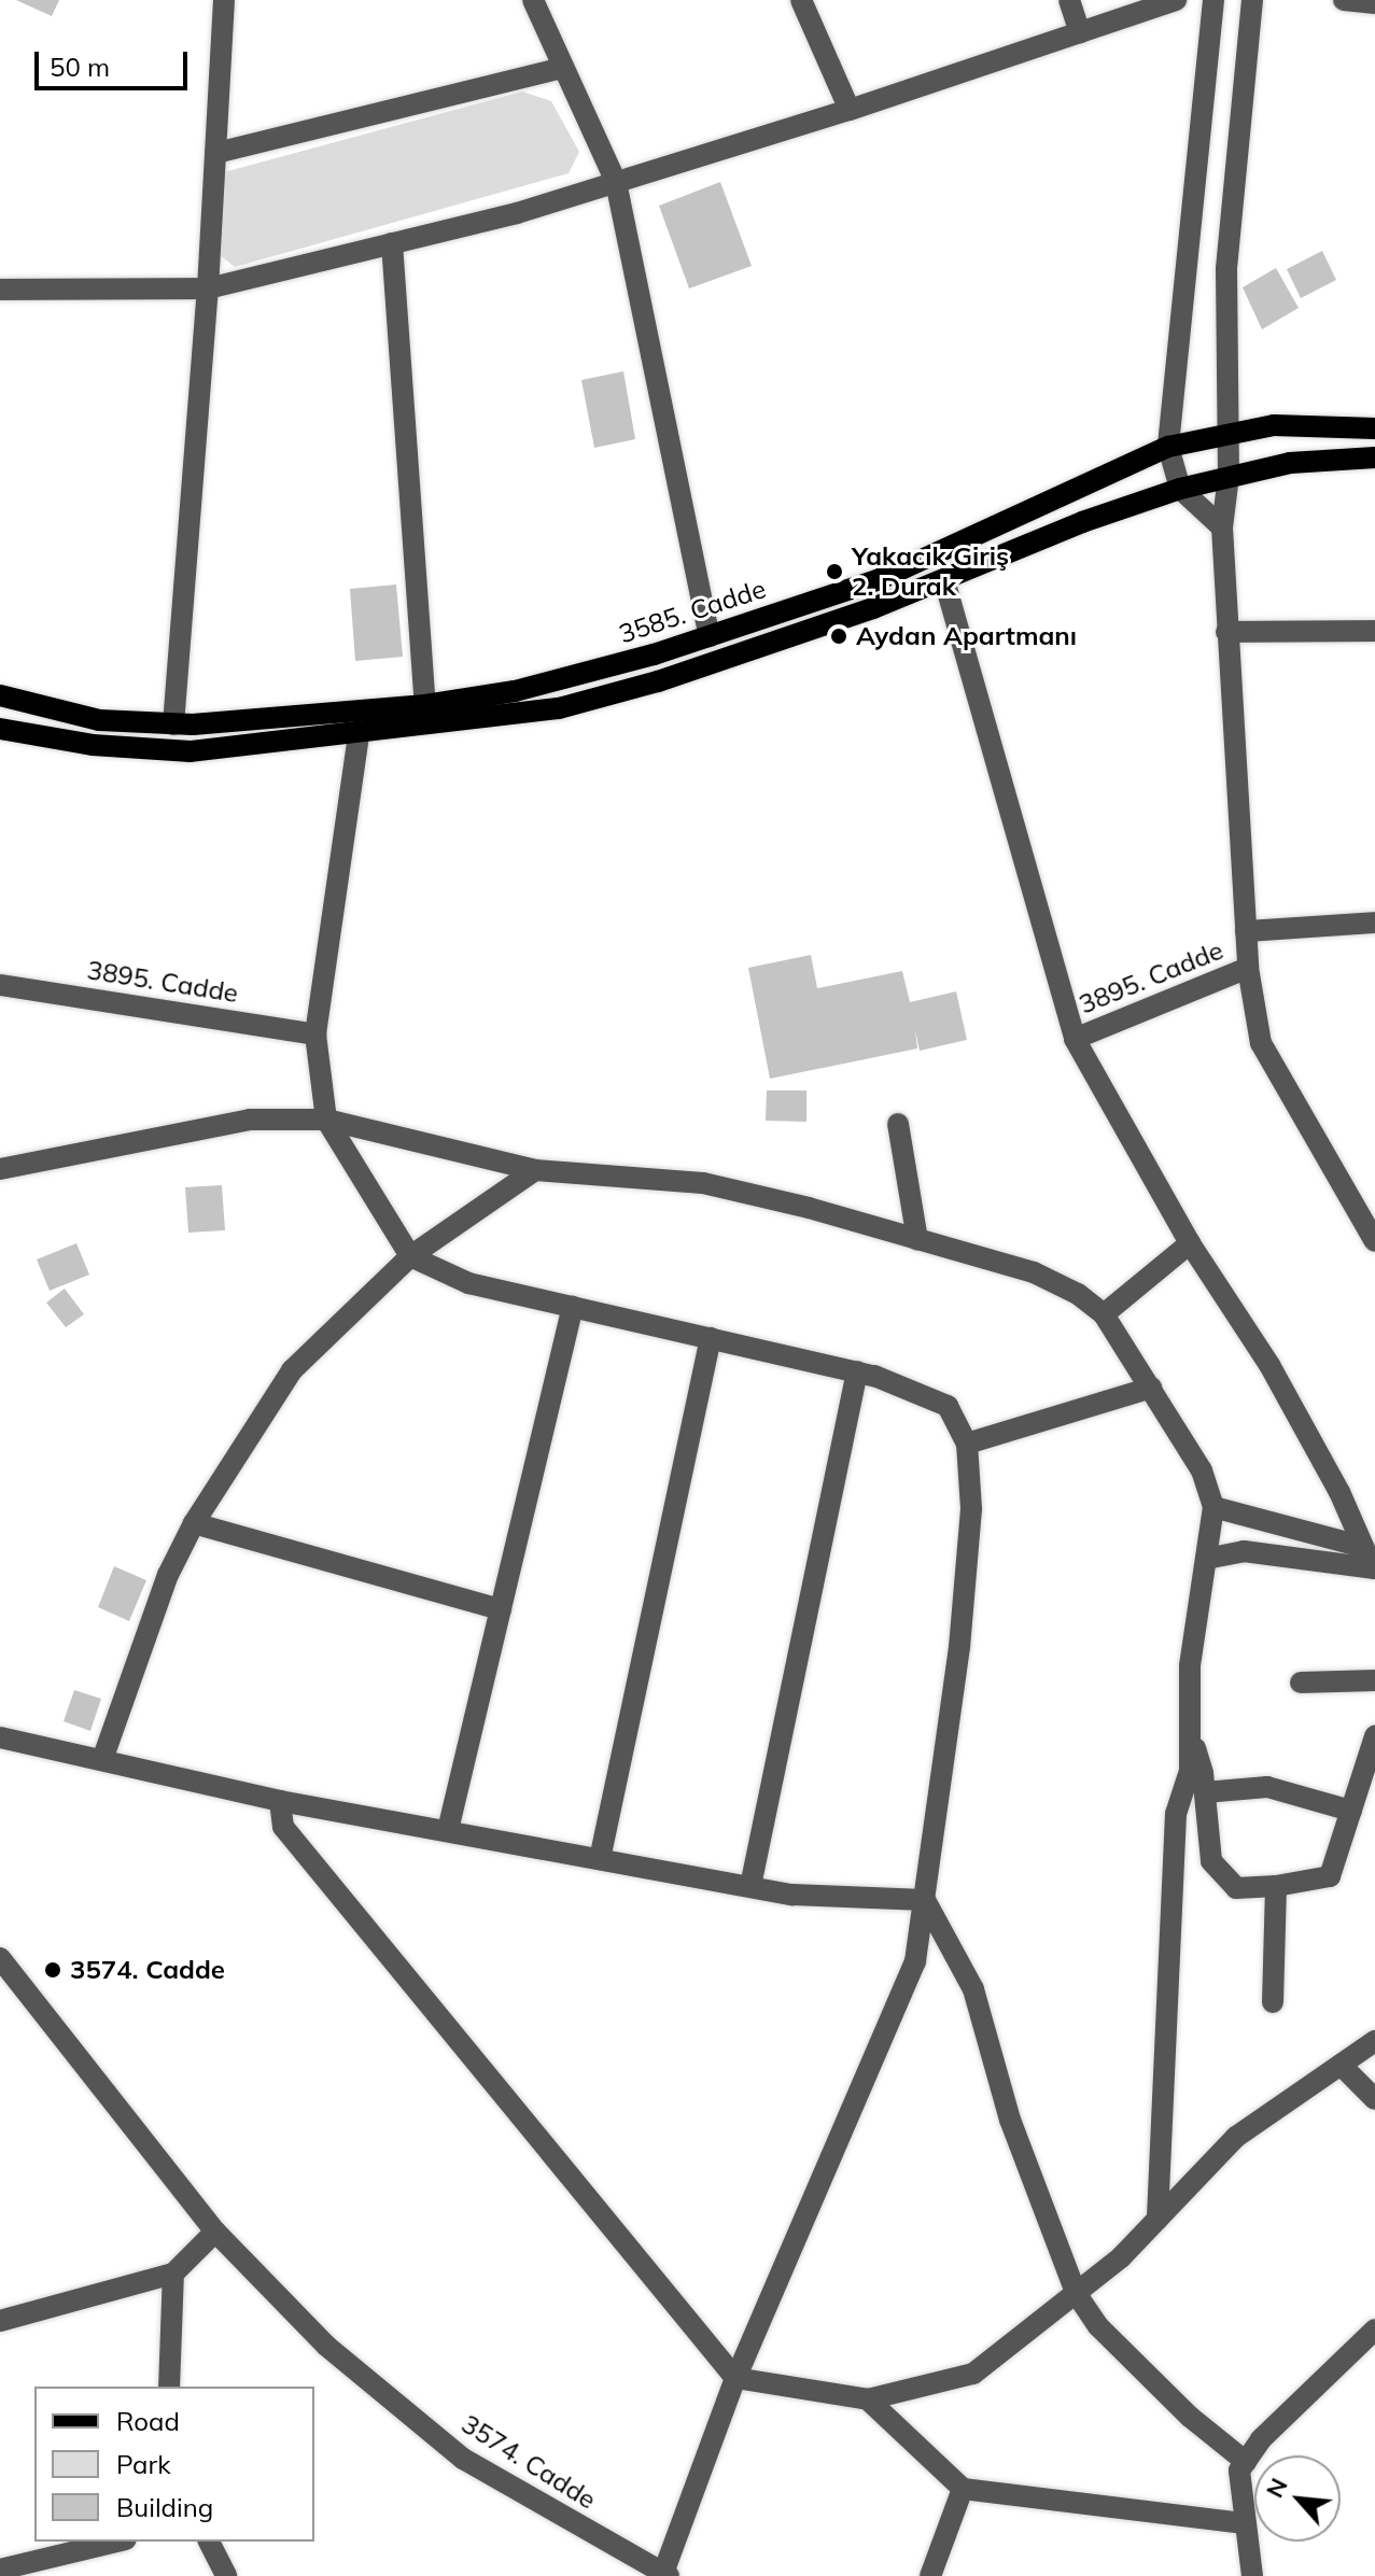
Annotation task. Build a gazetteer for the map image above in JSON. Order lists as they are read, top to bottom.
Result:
{
  "streets": {
    "main road": ["3585. Cadde"],
    "street": ["3895. Cadde", "3574. Cadde"]
  },
  "places": ["Yakacık Giriş 2. Durak", "Aydan Apartmanı", "3574. Cadde"],
  "legend": ["Road", "Park", "Building"],
  "scale_bar": "50 m",
  "north": "top left"
}
